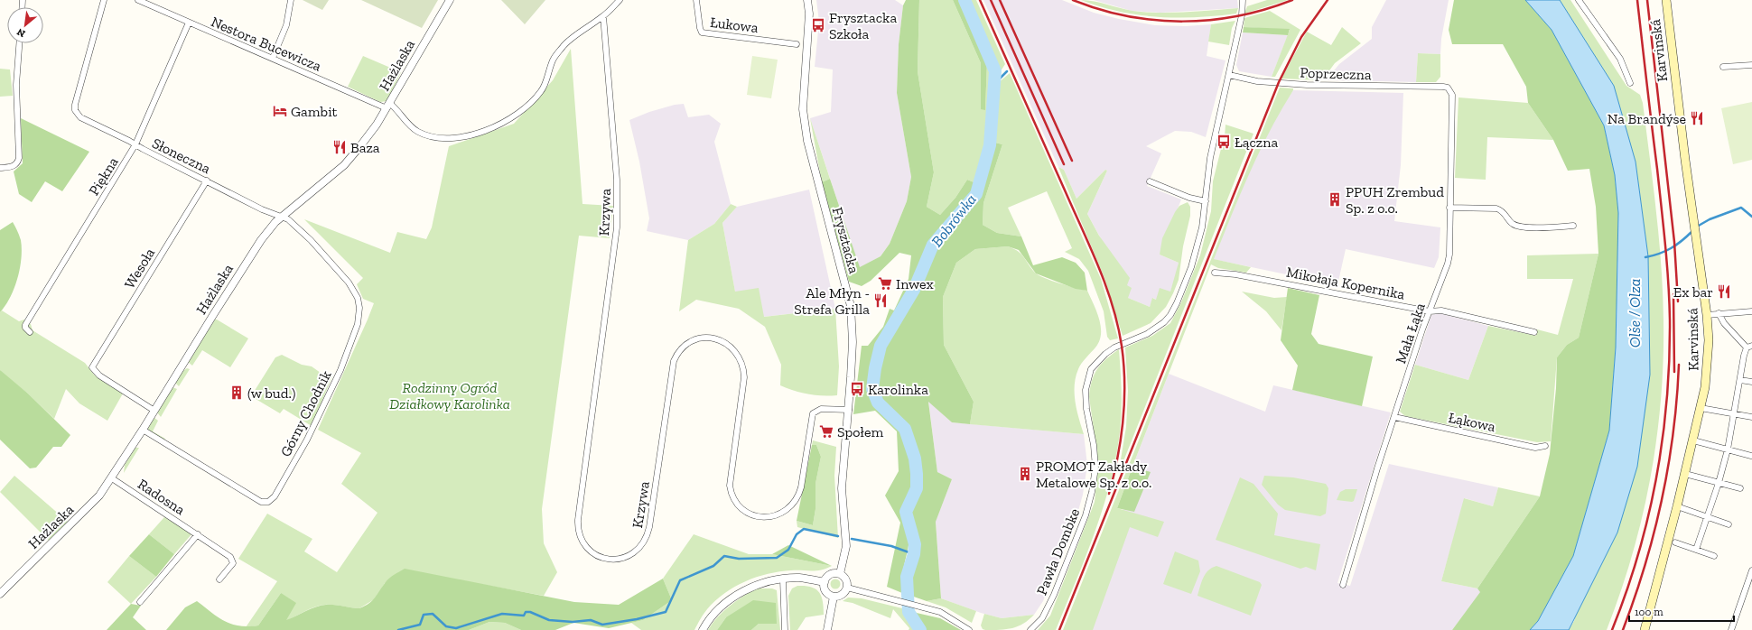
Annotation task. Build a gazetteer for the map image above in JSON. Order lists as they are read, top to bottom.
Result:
{
  "streets": {
    "main road": ["Karvinská"],
    "street": [
      "Łukowa",
      "Nestora Bucewicza",
      "Hażlaska",
      "Poprzeczna",
      "Słoneczna",
      "Piękna",
      "Krzywa",
      "Frysztacka",
      "Wesoła",
      "Mikołaja Kopernika",
      "Mała Łąka",
      "Górny Chodnik",
      "Łąkowa",
      "Radosna",
      "Pawła Dombke"
    ]
  },
  "crossings": [
    ["Nestora Bucewicza", "Hażlaska"],
    ["Nestora Bucewicza", "Piękna"],
    ["Hażlaska", "Słoneczna"],
    ["Hażlaska", "Wesoła"],
    ["Hażlaska", "Górny Chodnik"],
    ["Hażlaska", "Radosna"],
    ["Poprzeczna", "Mała Łąka"],
    ["Słoneczna", "Piękna"],
    ["Słoneczna", "Wesoła"],
    ["Słoneczna", "Górny Chodnik"],
    ["Krzywa", "Frysztacka"],
    ["Mikołaja Kopernika", "Mała Łąka"],
    ["Mała Łąka", "Łąkowa"]
  ],
  "water": ["Bobrówka", "Olše / Olza"],
  "parks": ["Rodzinny Ogród Działkowy Karolinka"],
  "places": {
    "bus stop": ["Frysztacka Szkoła", "Łączna", "Karolinka"],
    "hotel": ["Gambit"],
    "restaurant": [
      "Na Brandýse",
      "Baza",
      "Ex bar",
      "Ale Młyn - Strefa Grilla"
    ],
    "building": ["PPUH Zrembud Sp. z o.o.", "(w bud.)", "PROMOT Zakłady Metalowe Sp. z o.o."],
    "supermarket": ["Inwex", "Społem"]
  },
  "scale_bar": "100 m",
  "north": "bottom left"
}
